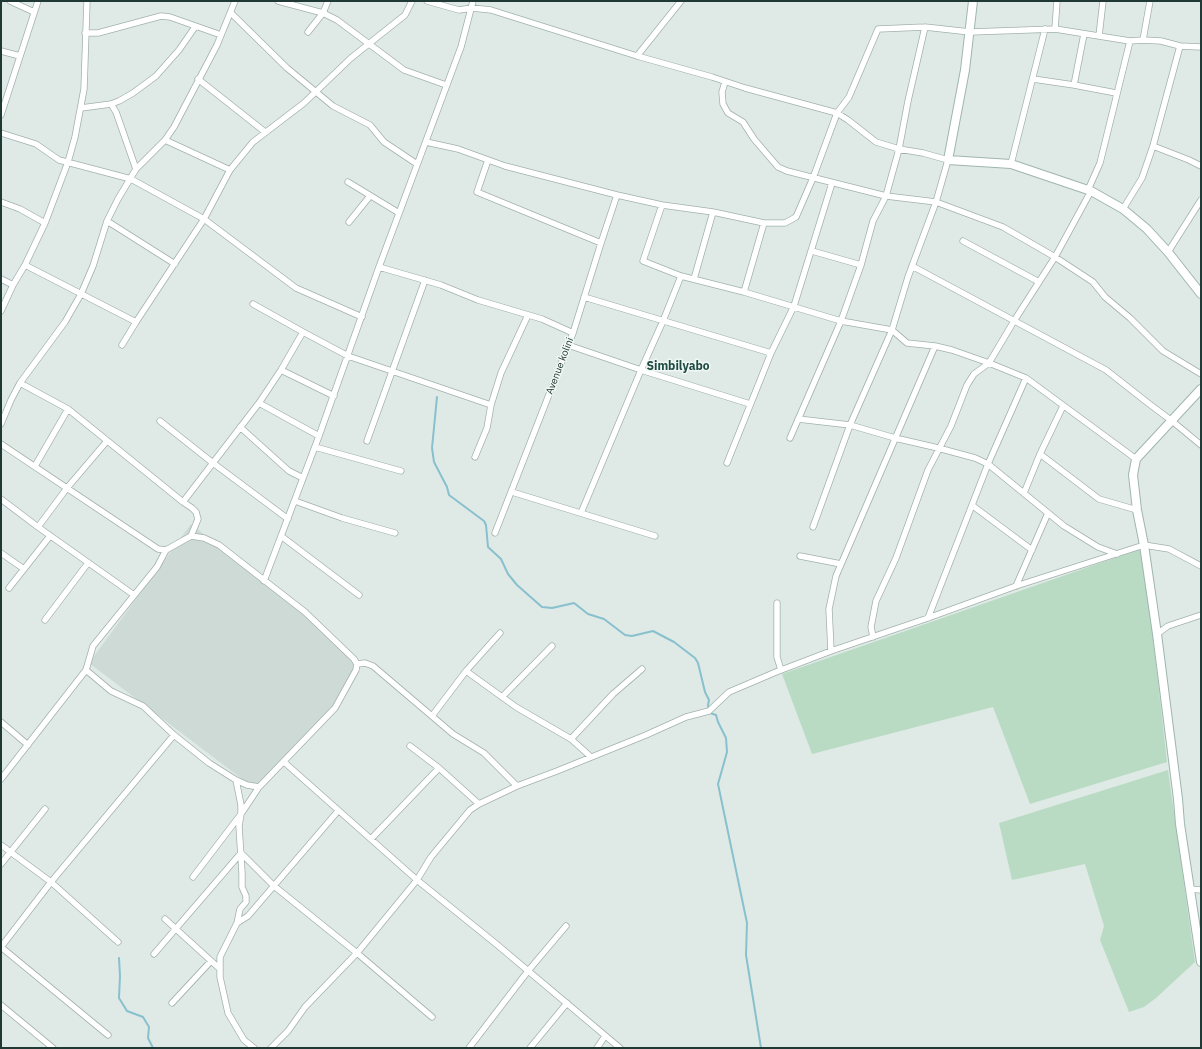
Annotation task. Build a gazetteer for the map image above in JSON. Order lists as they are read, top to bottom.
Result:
{
  "streets": {
    "street": ["Avenue kolini"]
  },
  "districts": ["Simbilyabo"]
}
